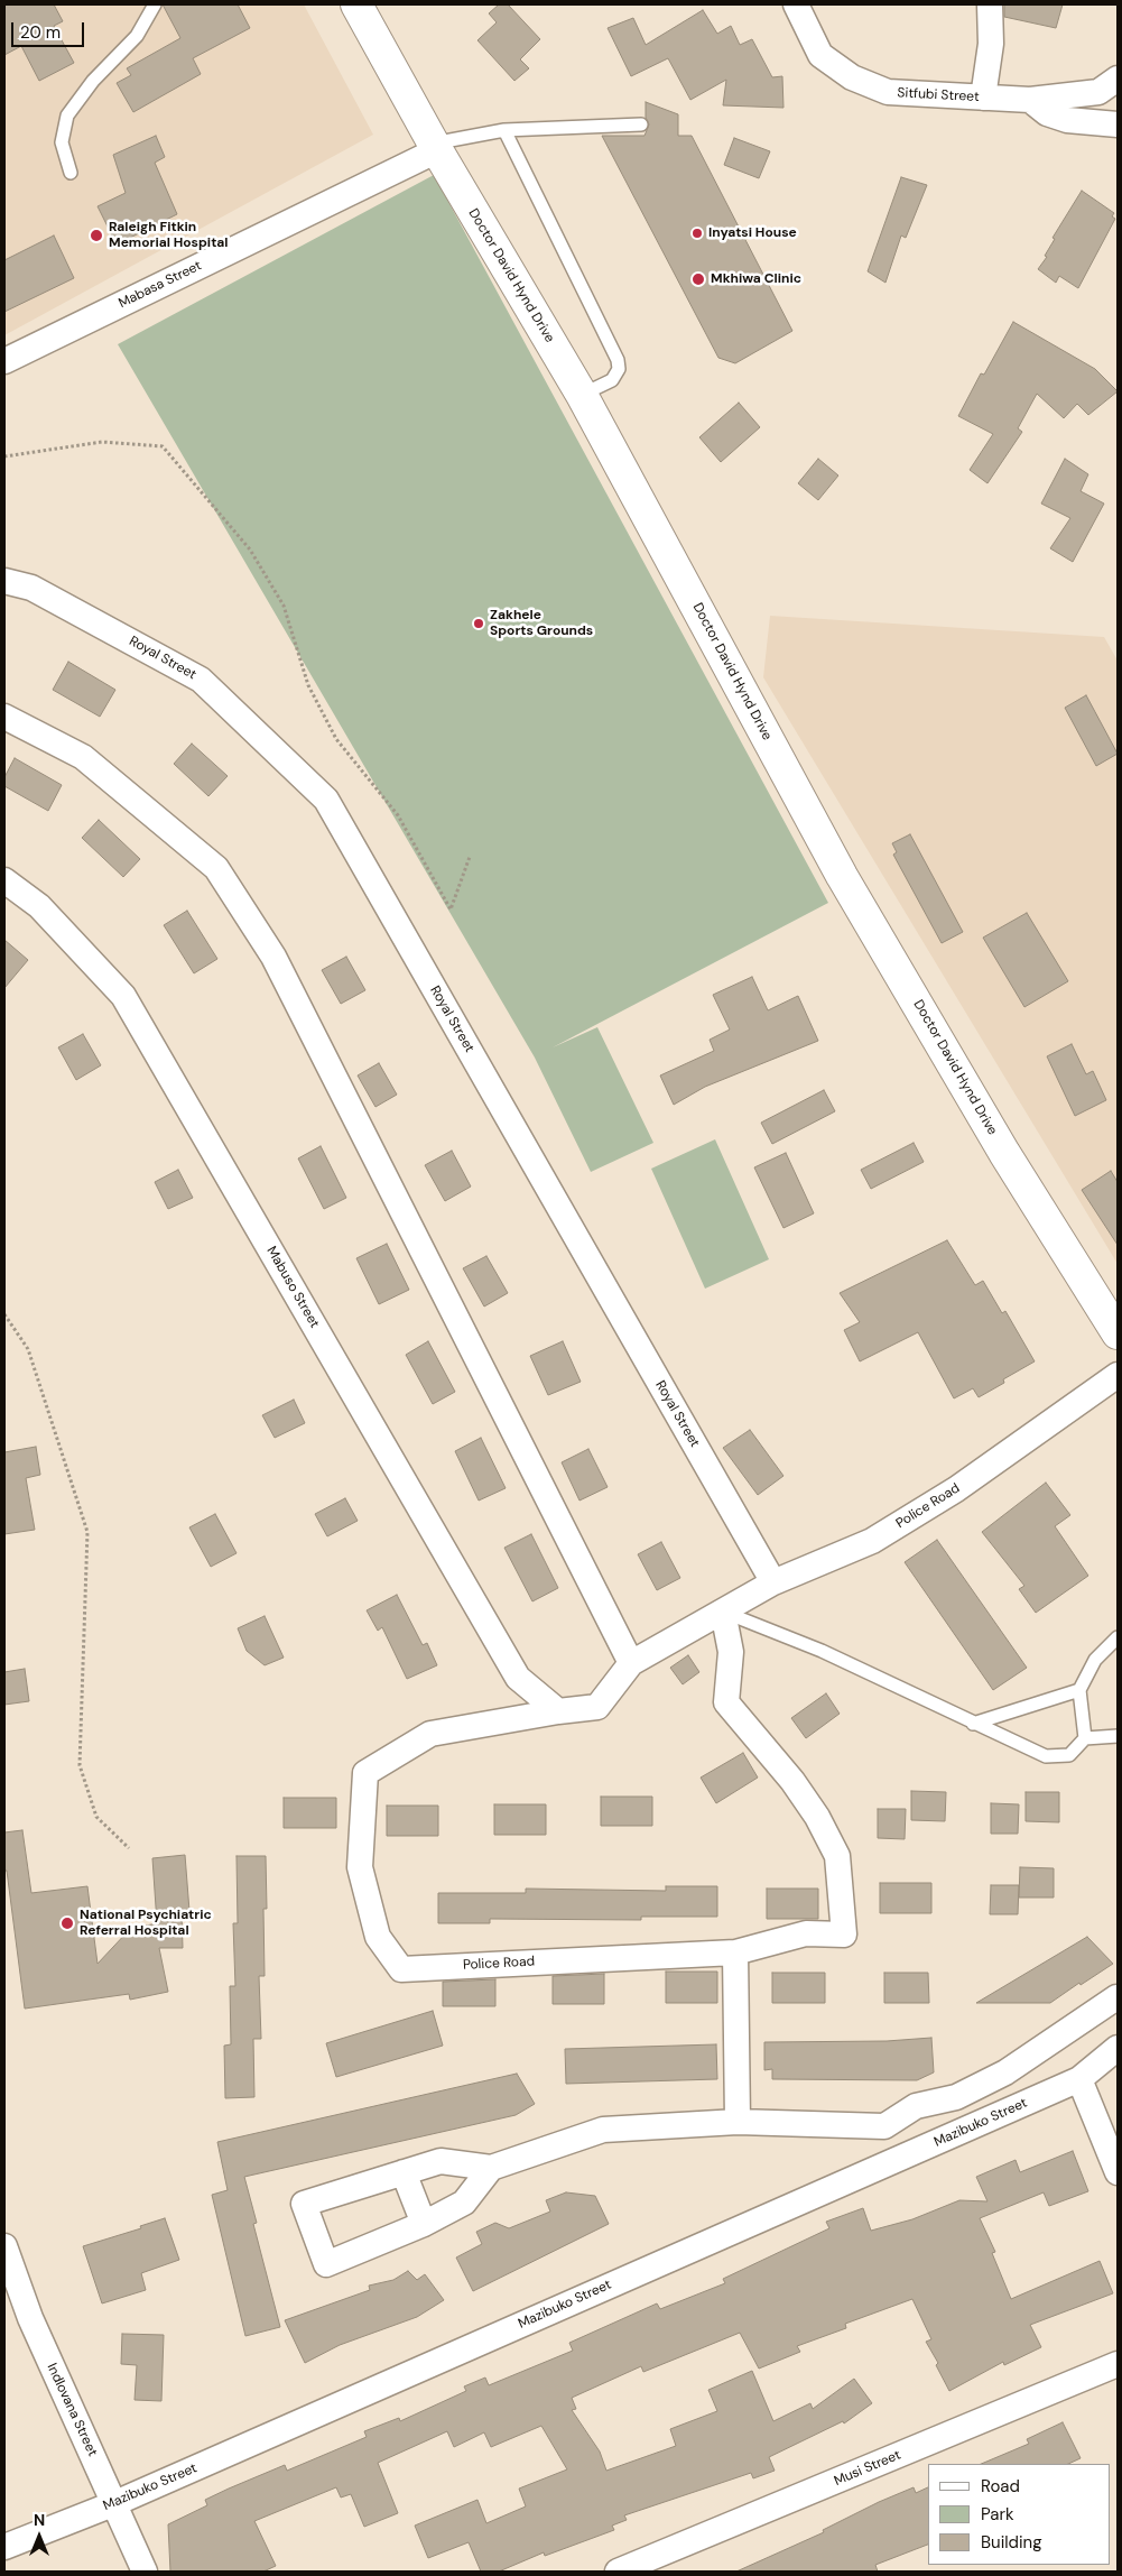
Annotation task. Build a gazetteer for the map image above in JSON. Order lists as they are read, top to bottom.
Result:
{
  "streets": {
    "main road": ["Doctor David Hynd Drive"],
    "street": [
      "Sitfubi Street",
      "Mabasa Street",
      "Royal Street",
      "Mabuso Street",
      "Police Road",
      "Mazibuko Street",
      "Indlovana Street",
      "Musi Street"
    ]
  },
  "crossings": [
    ["Doctor David Hynd Drive", "Mabasa Street"],
    ["Royal Street", "Police Road"],
    ["Mabuso Street", "Police Road"],
    ["Mazibuko Street", "Indlovana Street"]
  ],
  "places": [
    "Inyatsi House",
    "Raleigh Fitkin Memorial Hospital",
    "Mkhiwa Clinic",
    "Zakhele Sports Grounds",
    "National Psychiatric Referral Hospital"
  ],
  "legend": ["Road", "Park", "Building"],
  "scale_bar": "20 m",
  "north": "top"
}
